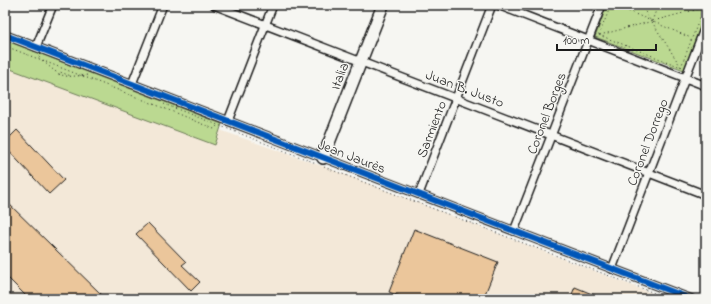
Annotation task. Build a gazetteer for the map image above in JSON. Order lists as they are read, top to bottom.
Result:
{
  "streets": {
    "street": [
      "Italia",
      "Juan B. Justo",
      "Coronel Borges",
      "Sarmiento",
      "Coronel Dorrego",
      "Jean Jaurès"
    ]
  },
  "crossings": [
    ["Italia", "Juan B. Justo"],
    ["Italia", "Jean Jaurès"],
    ["Juan B. Justo", "Coronel Borges"],
    ["Juan B. Justo", "Sarmiento"],
    ["Juan B. Justo", "Coronel Dorrego"],
    ["Coronel Borges", "Jean Jaurès"],
    ["Sarmiento", "Jean Jaurès"],
    ["Coronel Dorrego", "Jean Jaurès"]
  ],
  "scale_bar": "100 m"
}
